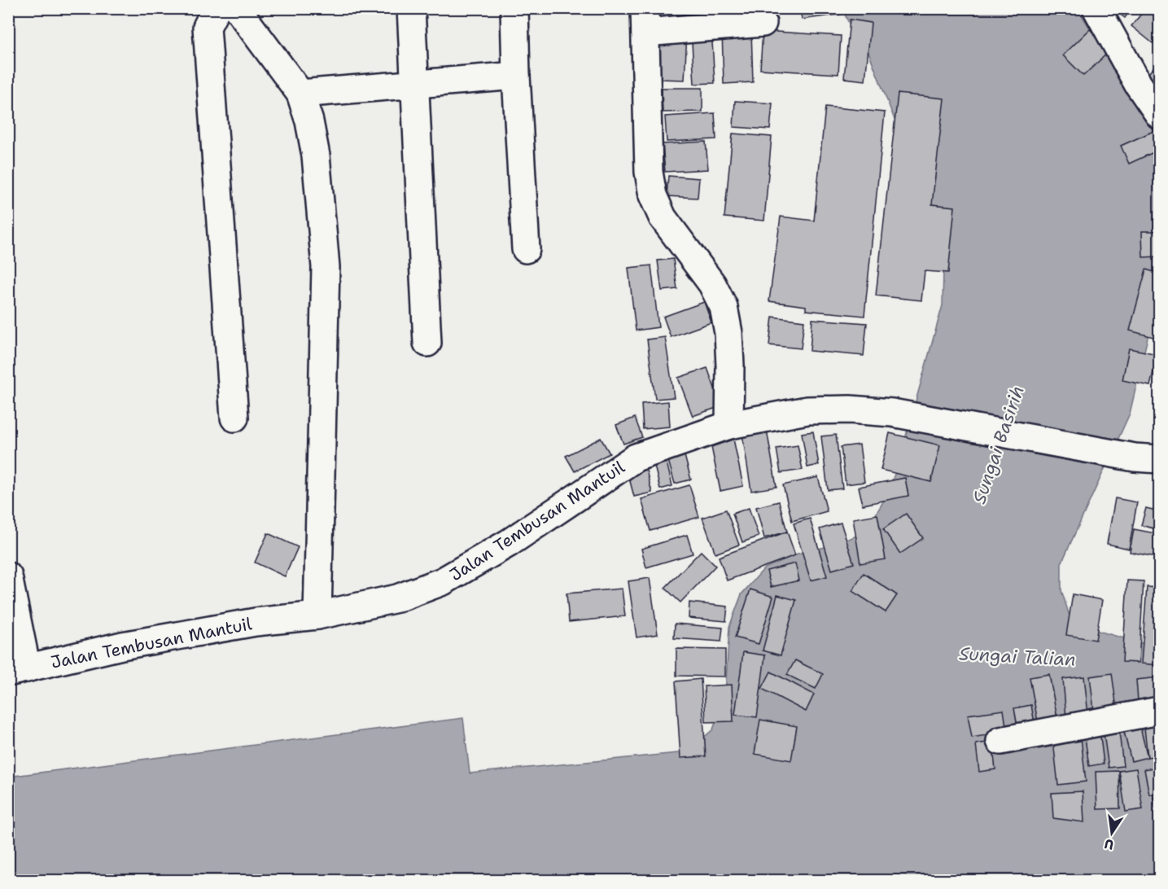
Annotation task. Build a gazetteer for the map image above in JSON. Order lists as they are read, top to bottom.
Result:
{
  "streets": {
    "street": ["Jalan Tembusan Mantuil"]
  },
  "water": ["Sungai Basirih", "Sungai Talian"],
  "north": "bottom"
}
